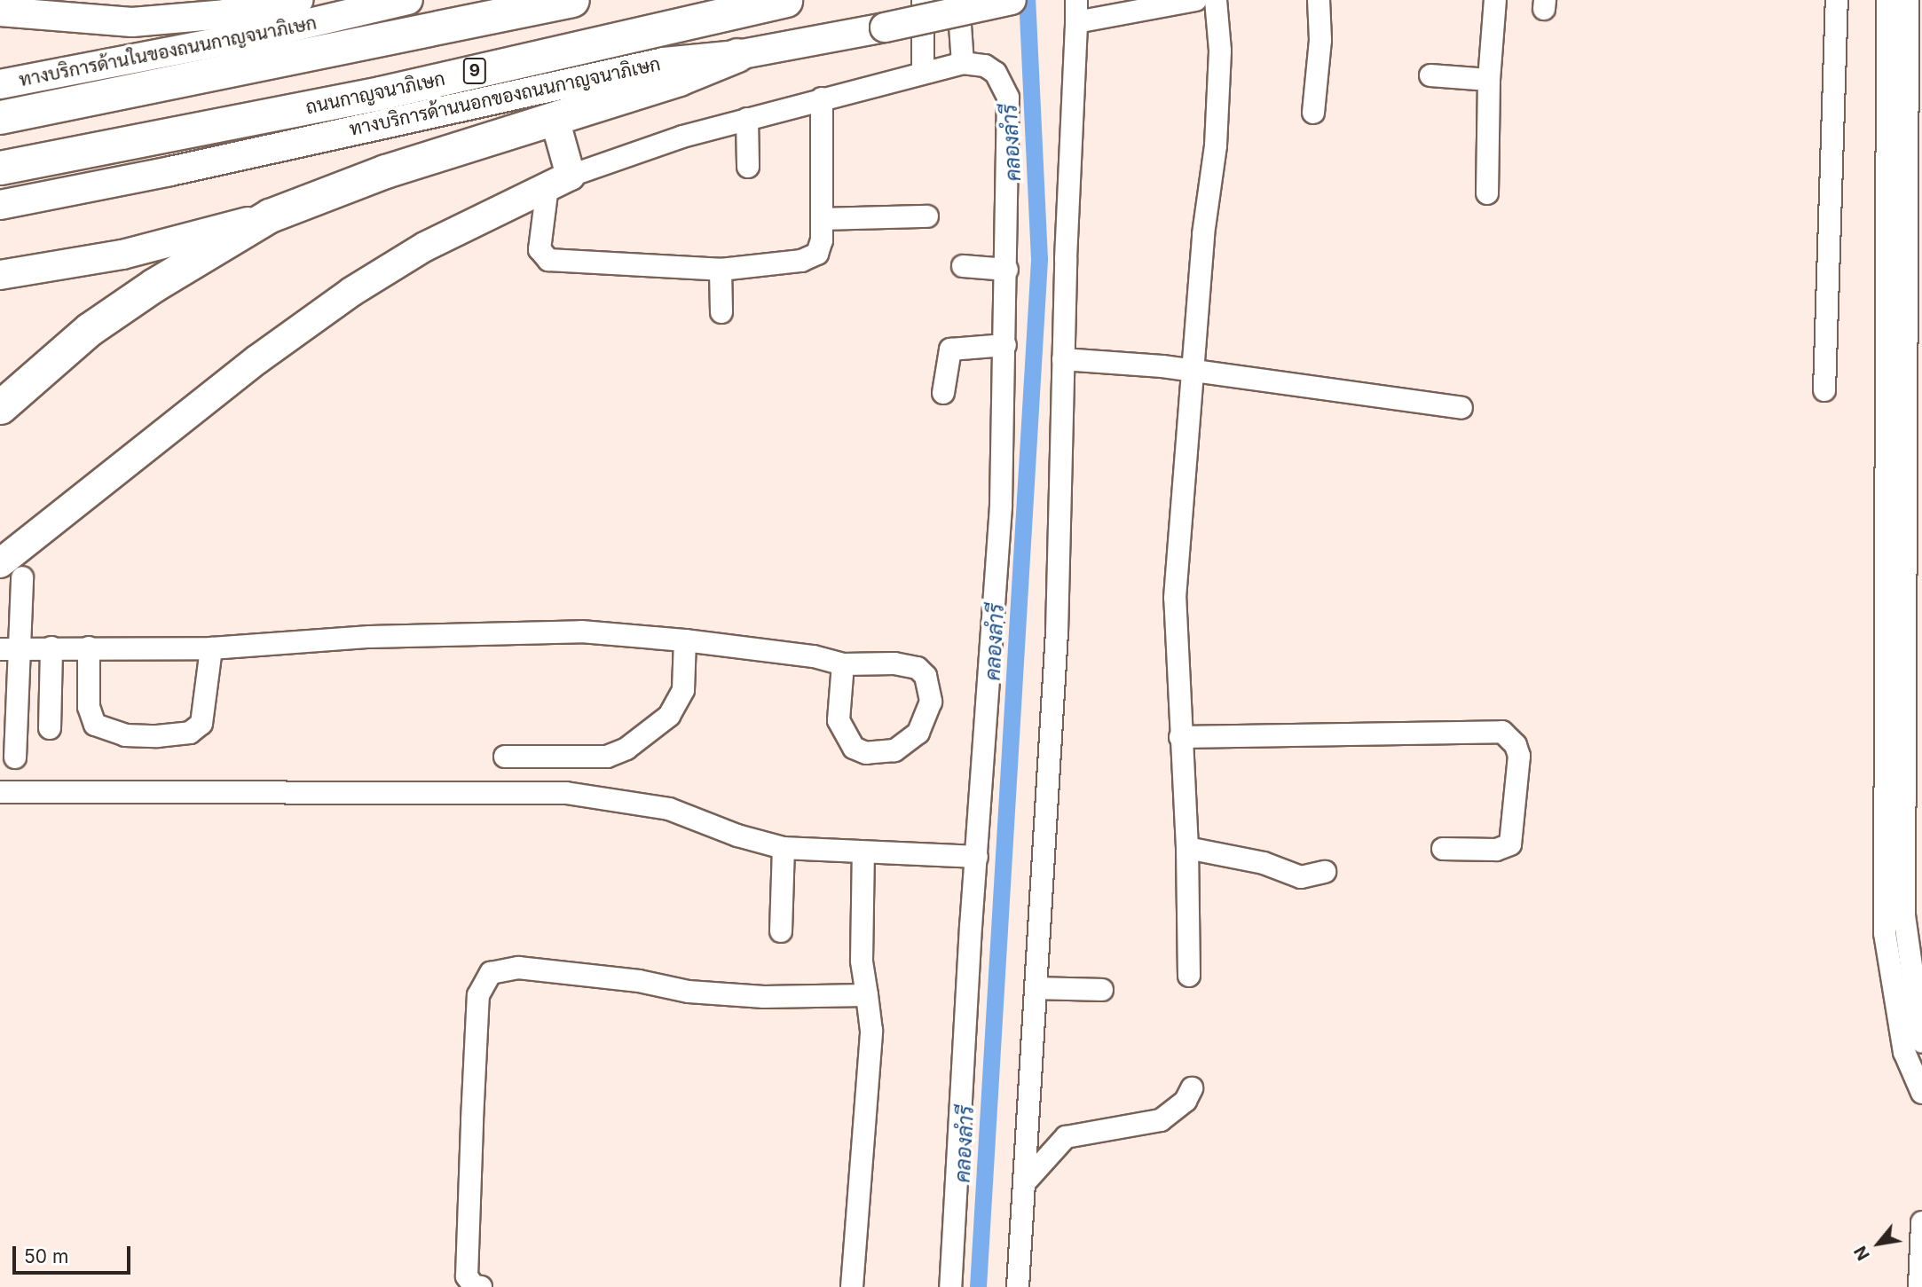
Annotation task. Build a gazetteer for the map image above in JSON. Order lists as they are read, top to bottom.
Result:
{
  "streets": {
    "highway": ["9", "ถนนกาญจนาภิเษก"],
    "main road": ["ทางบริการด้านในของถนนกาญจนาภิเษก", "ทางบริการด้านนอกของถนนกาญจนาภิเษก"]
  },
  "water": ["คลองลำรี"],
  "scale_bar": "50 m",
  "north": "bottom left"
}
